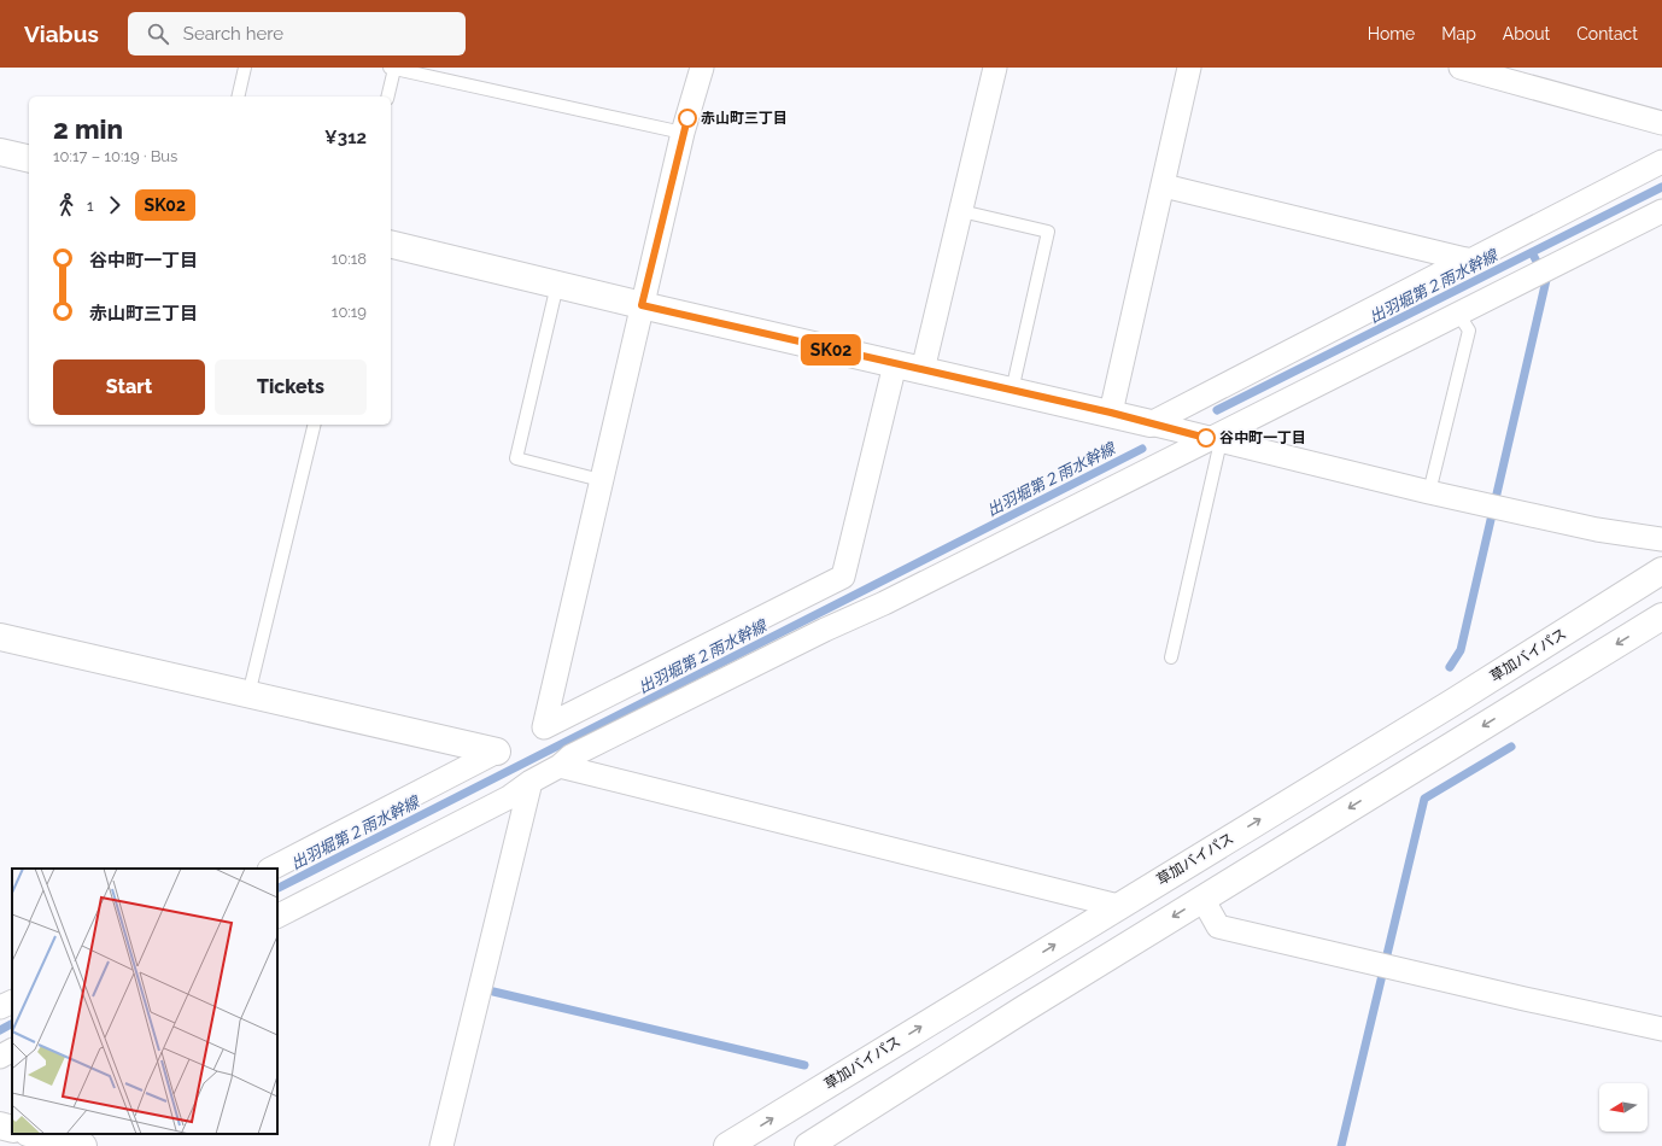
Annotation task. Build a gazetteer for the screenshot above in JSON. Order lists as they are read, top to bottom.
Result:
{
  "streets": {
    "main road": ["草加バイパス"]
  },
  "water": ["出羽堀第２雨水幹線"],
  "places": ["赤山町三丁目", "谷中町一丁目"],
  "lines": ["bus line SK02"],
  "north": "left",
  "page": {
    "header": "Viabus",
    "search": "Search here",
    "nav": [
      "Home",
      "Map",
      "About",
      "Contact"
    ],
    "on_map": "SK02",
    "heading": ["2 min", "10:17 – 10:19 · Bus", "¥312"],
    "legs": ["1", "SK02"],
    "list": [
      {
        "name": "谷中町一丁目",
        "value": "10:18"
      },
      {
        "name": "赤山町三丁目",
        "value": "10:19"
      }
    ],
    "buttons": ["Start", "Tickets"]
  }
}
